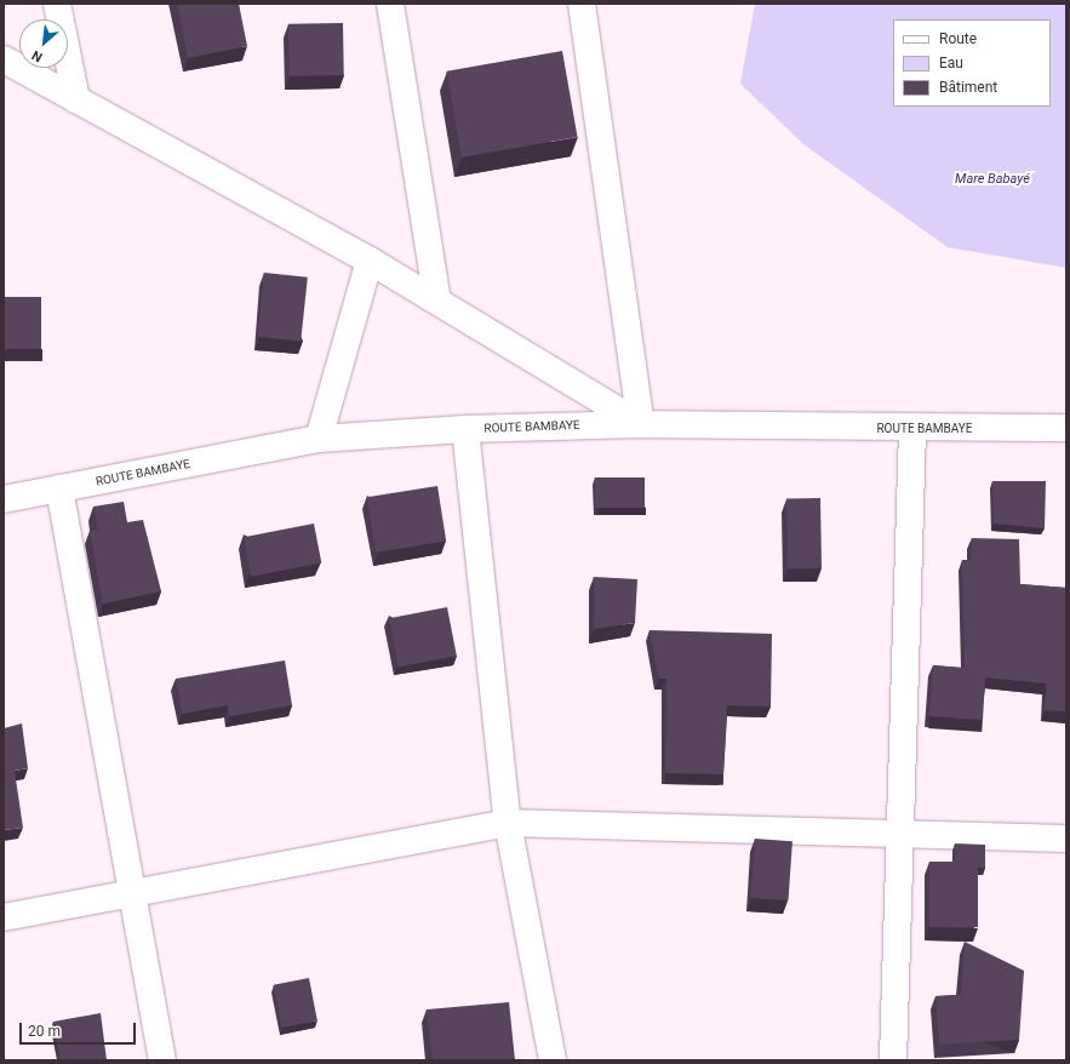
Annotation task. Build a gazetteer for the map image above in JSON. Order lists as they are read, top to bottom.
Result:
{
  "streets": {
    "street": ["ROUTE BAMBAYE"]
  },
  "water": ["Mare Babayé"],
  "legend": ["Route", "Eau", "Bâtiment"],
  "scale_bar": "20 m",
  "north": "bottom left"
}
